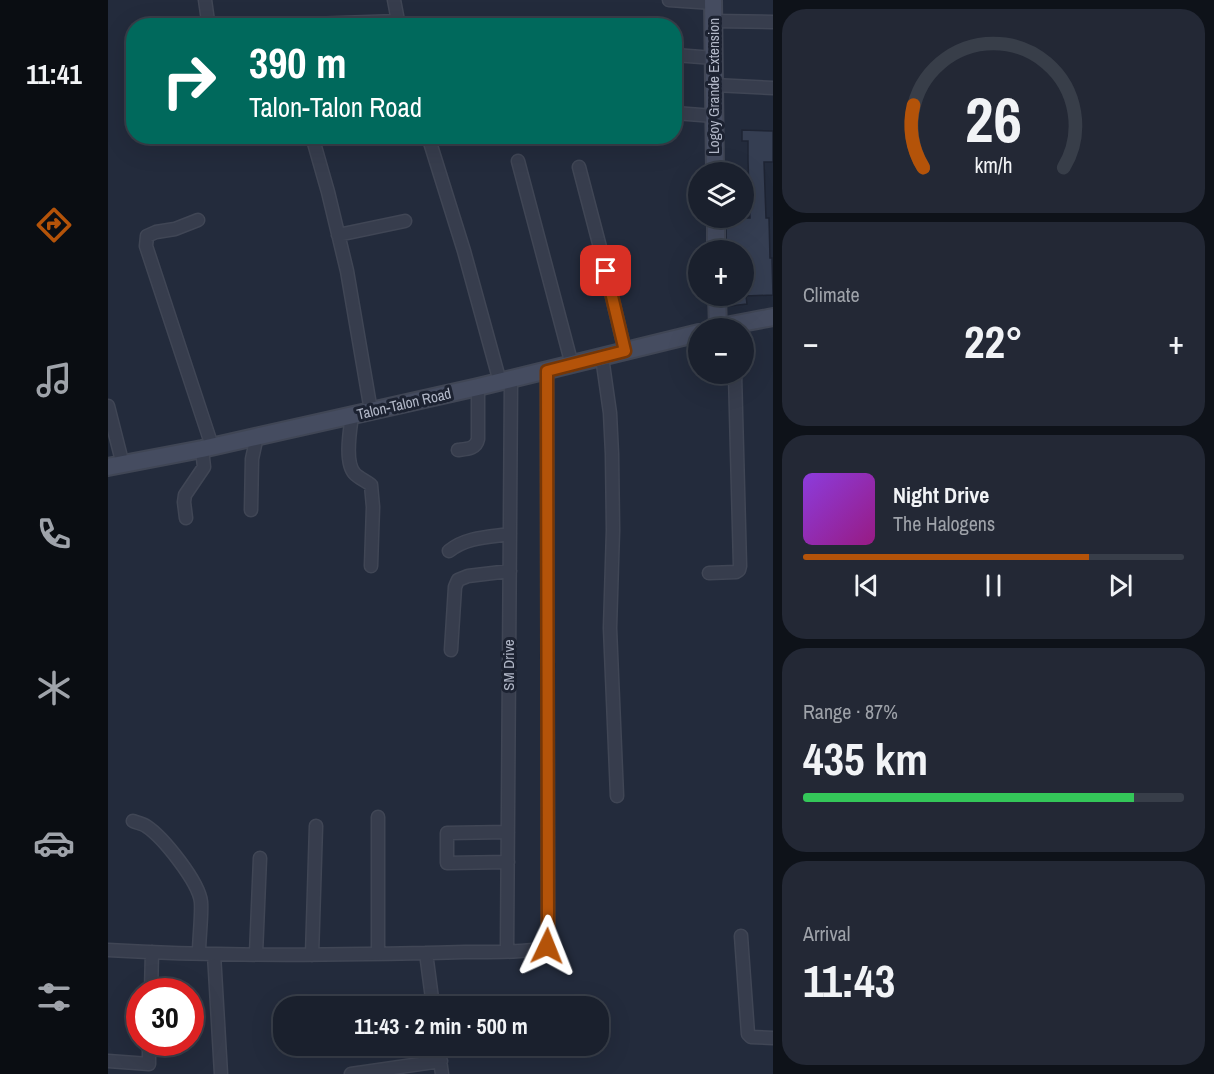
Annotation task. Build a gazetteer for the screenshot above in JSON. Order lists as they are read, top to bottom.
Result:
{
  "streets": {
    "street": ["Logoy Grande Extension", "Talon-Talon Road", "SM Drive"]
  },
  "crossings": [
    ["Talon-Talon Road", "SM Drive"]
  ],
  "page": {
    "tabs": "11:41",
    "turn": ["390 m", "Talon-Talon Road"],
    "map_buttons": ["+", "−"],
    "tile": [
      "Climate",
      ["Range · 87%", "435 km"],
      ["Arrival", "11:43"]
    ],
    "heat": ["−", "22°", "+"],
    "song": ["Night Drive", "The Halogens"],
    "limit": "30",
    "trip": "11:43 · 2 min · 500 m",
    "gauge": ["26", "km/h"]
  }
}
